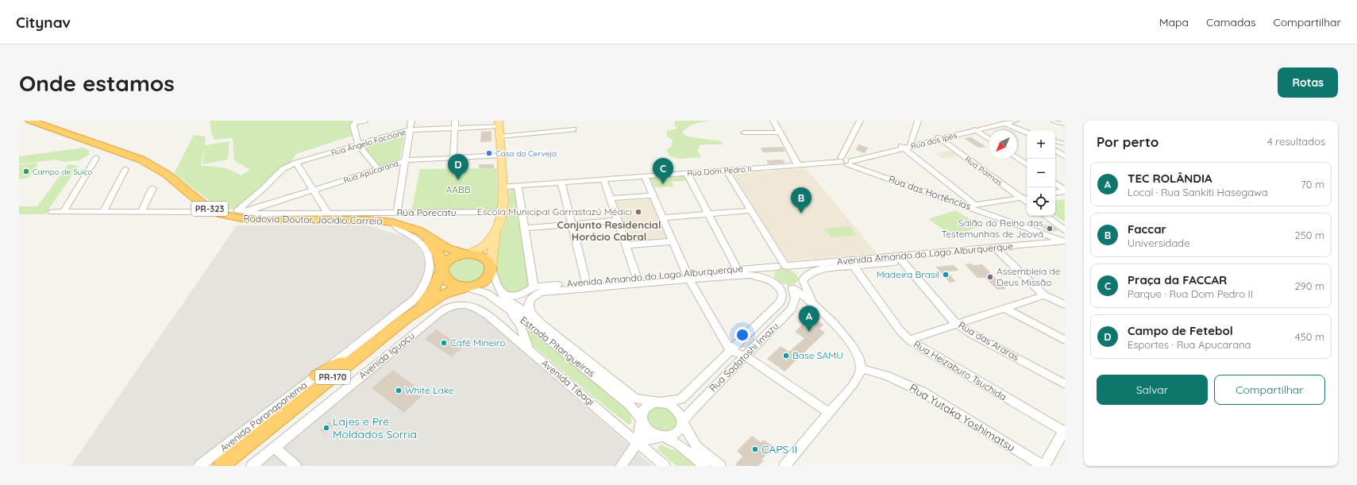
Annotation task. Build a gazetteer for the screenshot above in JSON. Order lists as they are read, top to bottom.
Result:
{
  "streets": {
    "highway": ["PR-323", "Rodovia Doutor Jacídio Correia", "PR-170"],
    "street": [
      "Rua dos Ipês",
      "Rua Ângelo Faccione",
      "Rua Dom Pedro II",
      "Rua Palmas",
      "Rua Apucarana",
      "Rua das Hortências",
      "Rua Porecatu",
      "Avenida Amando do Lago Alburquerque",
      "Rua das Araras",
      "Estrada Pitangueiras",
      "Avenida Iguaçu",
      "Rua Sadatoshi Imazu",
      "Rua Heizaburo Tsuchida",
      "Avenida Tibagi",
      "Avenida Paranapanema",
      "Rua Yutaka Yoshimatsu"
    ]
  },
  "crossings": [
    ["Rua dos Ipês", "Rua Dom Pedro II"],
    ["Rua dos Ipês", "Rua Palmas"],
    ["Rua dos Ipês", "Rua das Hortências"],
    ["Rua Ângelo Faccione", "Rua Apucarana"],
    ["Rua Ângelo Faccione", "Rua Porecatu"],
    ["Rua Dom Pedro II", "Rua das Hortências"],
    ["Rua Apucarana", "Rua Porecatu"],
    ["Rua das Hortências", "Avenida Amando do Lago Alburquerque"],
    ["Rua Porecatu", "Rodovia Doutor Jacídio Correia"],
    ["Rua Porecatu", "Avenida Paranapanema"],
    ["Rodovia Doutor Jacídio Correia", "Estrada Pitangueiras"],
    ["Rodovia Doutor Jacídio Correia", "PR-170"],
    ["Rodovia Doutor Jacídio Correia", "Avenida Paranapanema"],
    ["Avenida Amando do Lago Alburquerque", "Rua das Araras"],
    ["Avenida Amando do Lago Alburquerque", "Rua Sadatoshi Imazu"],
    ["Avenida Amando do Lago Alburquerque", "Rua Heizaburo Tsuchida"],
    ["Estrada Pitangueiras", "Rua Sadatoshi Imazu"],
    ["Estrada Pitangueiras", "PR-170"],
    ["Avenida Iguaçu", "Avenida Tibagi"]
  ],
  "districts": ["Conjunto Residencial Horácio Cabral"],
  "parks": ["AABB"],
  "places": [
    "Casa da Cerveja",
    "Campo de Suiço",
    "Escola Municipal Garrastazú Médici",
    "Salão do Reino das Testemunhas de Jeová",
    "Madeira Brasil",
    "Assembleia de Deus Missão",
    "Café Mineiro",
    "Base SAMU",
    "White Lake",
    "Lajes e Pré Moldados Sorria",
    "CAPS II"
  ],
  "north": "bottom left",
  "page": {
    "header": "Citynav",
    "nav": ["Mapa", "Camadas", "Compartilhar"],
    "buttons": [
      "Rotas",
      ["Salvar", "Compartilhar"]
    ],
    "title": "Onde estamos",
    "heading": ["Por perto", "4 resultados"],
    "map_buttons": ["+", "−"],
    "pins": [
      "D",
      "C",
      "B",
      "A"
    ],
    "list": [
      {
        "mark": "A",
        "name": "TEC ROLÂNDIA",
        "note": "Local · Rua Sankiti Hasegawa",
        "value": "70 m"
      },
      {
        "mark": "B",
        "name": "Faccar",
        "note": "Universidade",
        "value": "250 m"
      },
      {
        "mark": "C",
        "name": "Praça da FACCAR",
        "note": "Parque · Rua Dom Pedro II",
        "value": "290 m"
      },
      {
        "mark": "D",
        "name": "Campo de Fetebol",
        "note": "Esportes · Rua Apucarana",
        "value": "450 m"
      }
    ]
  }
}
